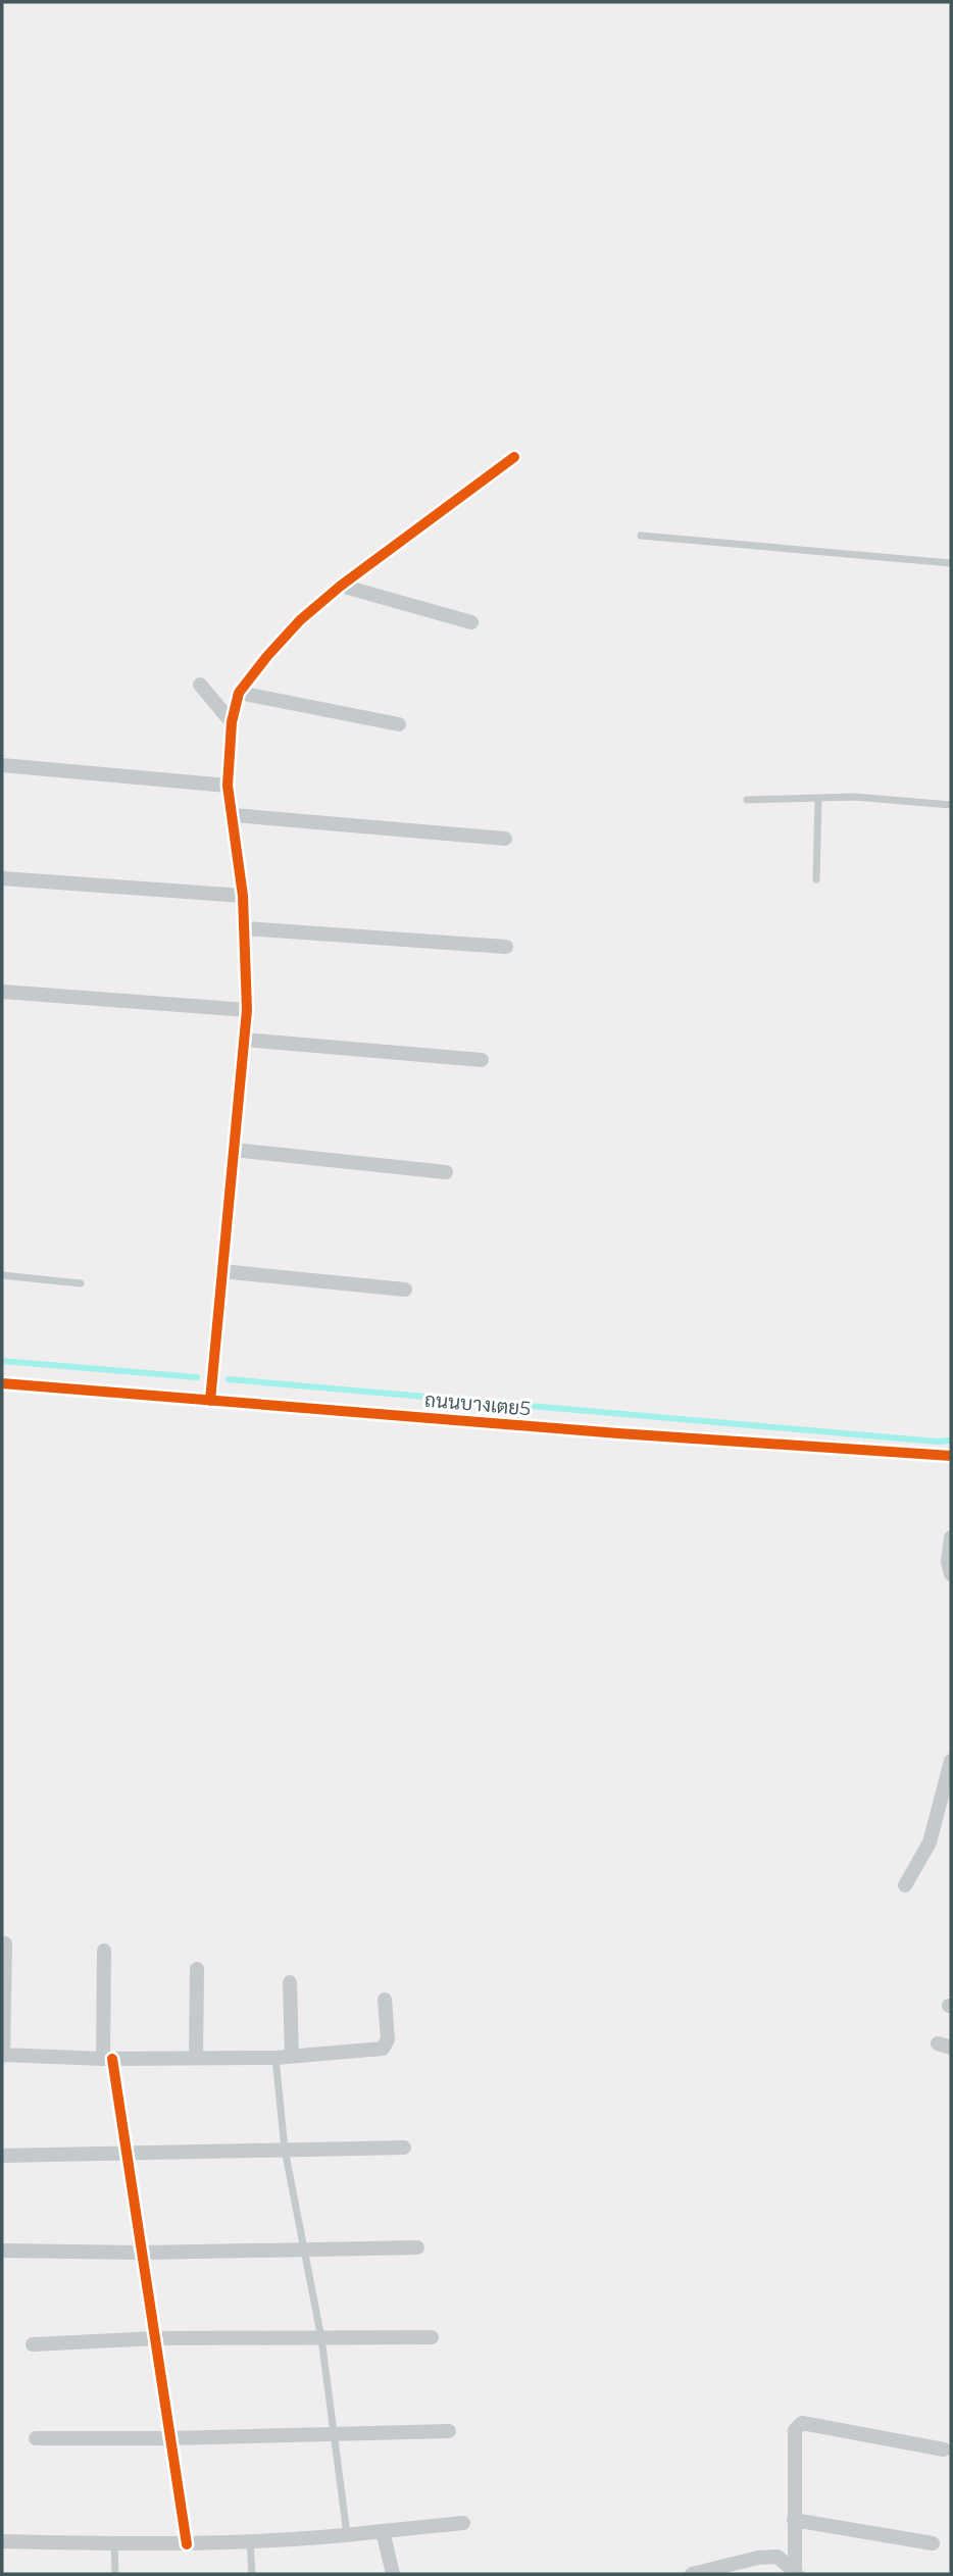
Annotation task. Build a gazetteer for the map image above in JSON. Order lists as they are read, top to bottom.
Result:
{
  "streets": {
    "street": ["ถนนบางเตย5"]
  }
}
